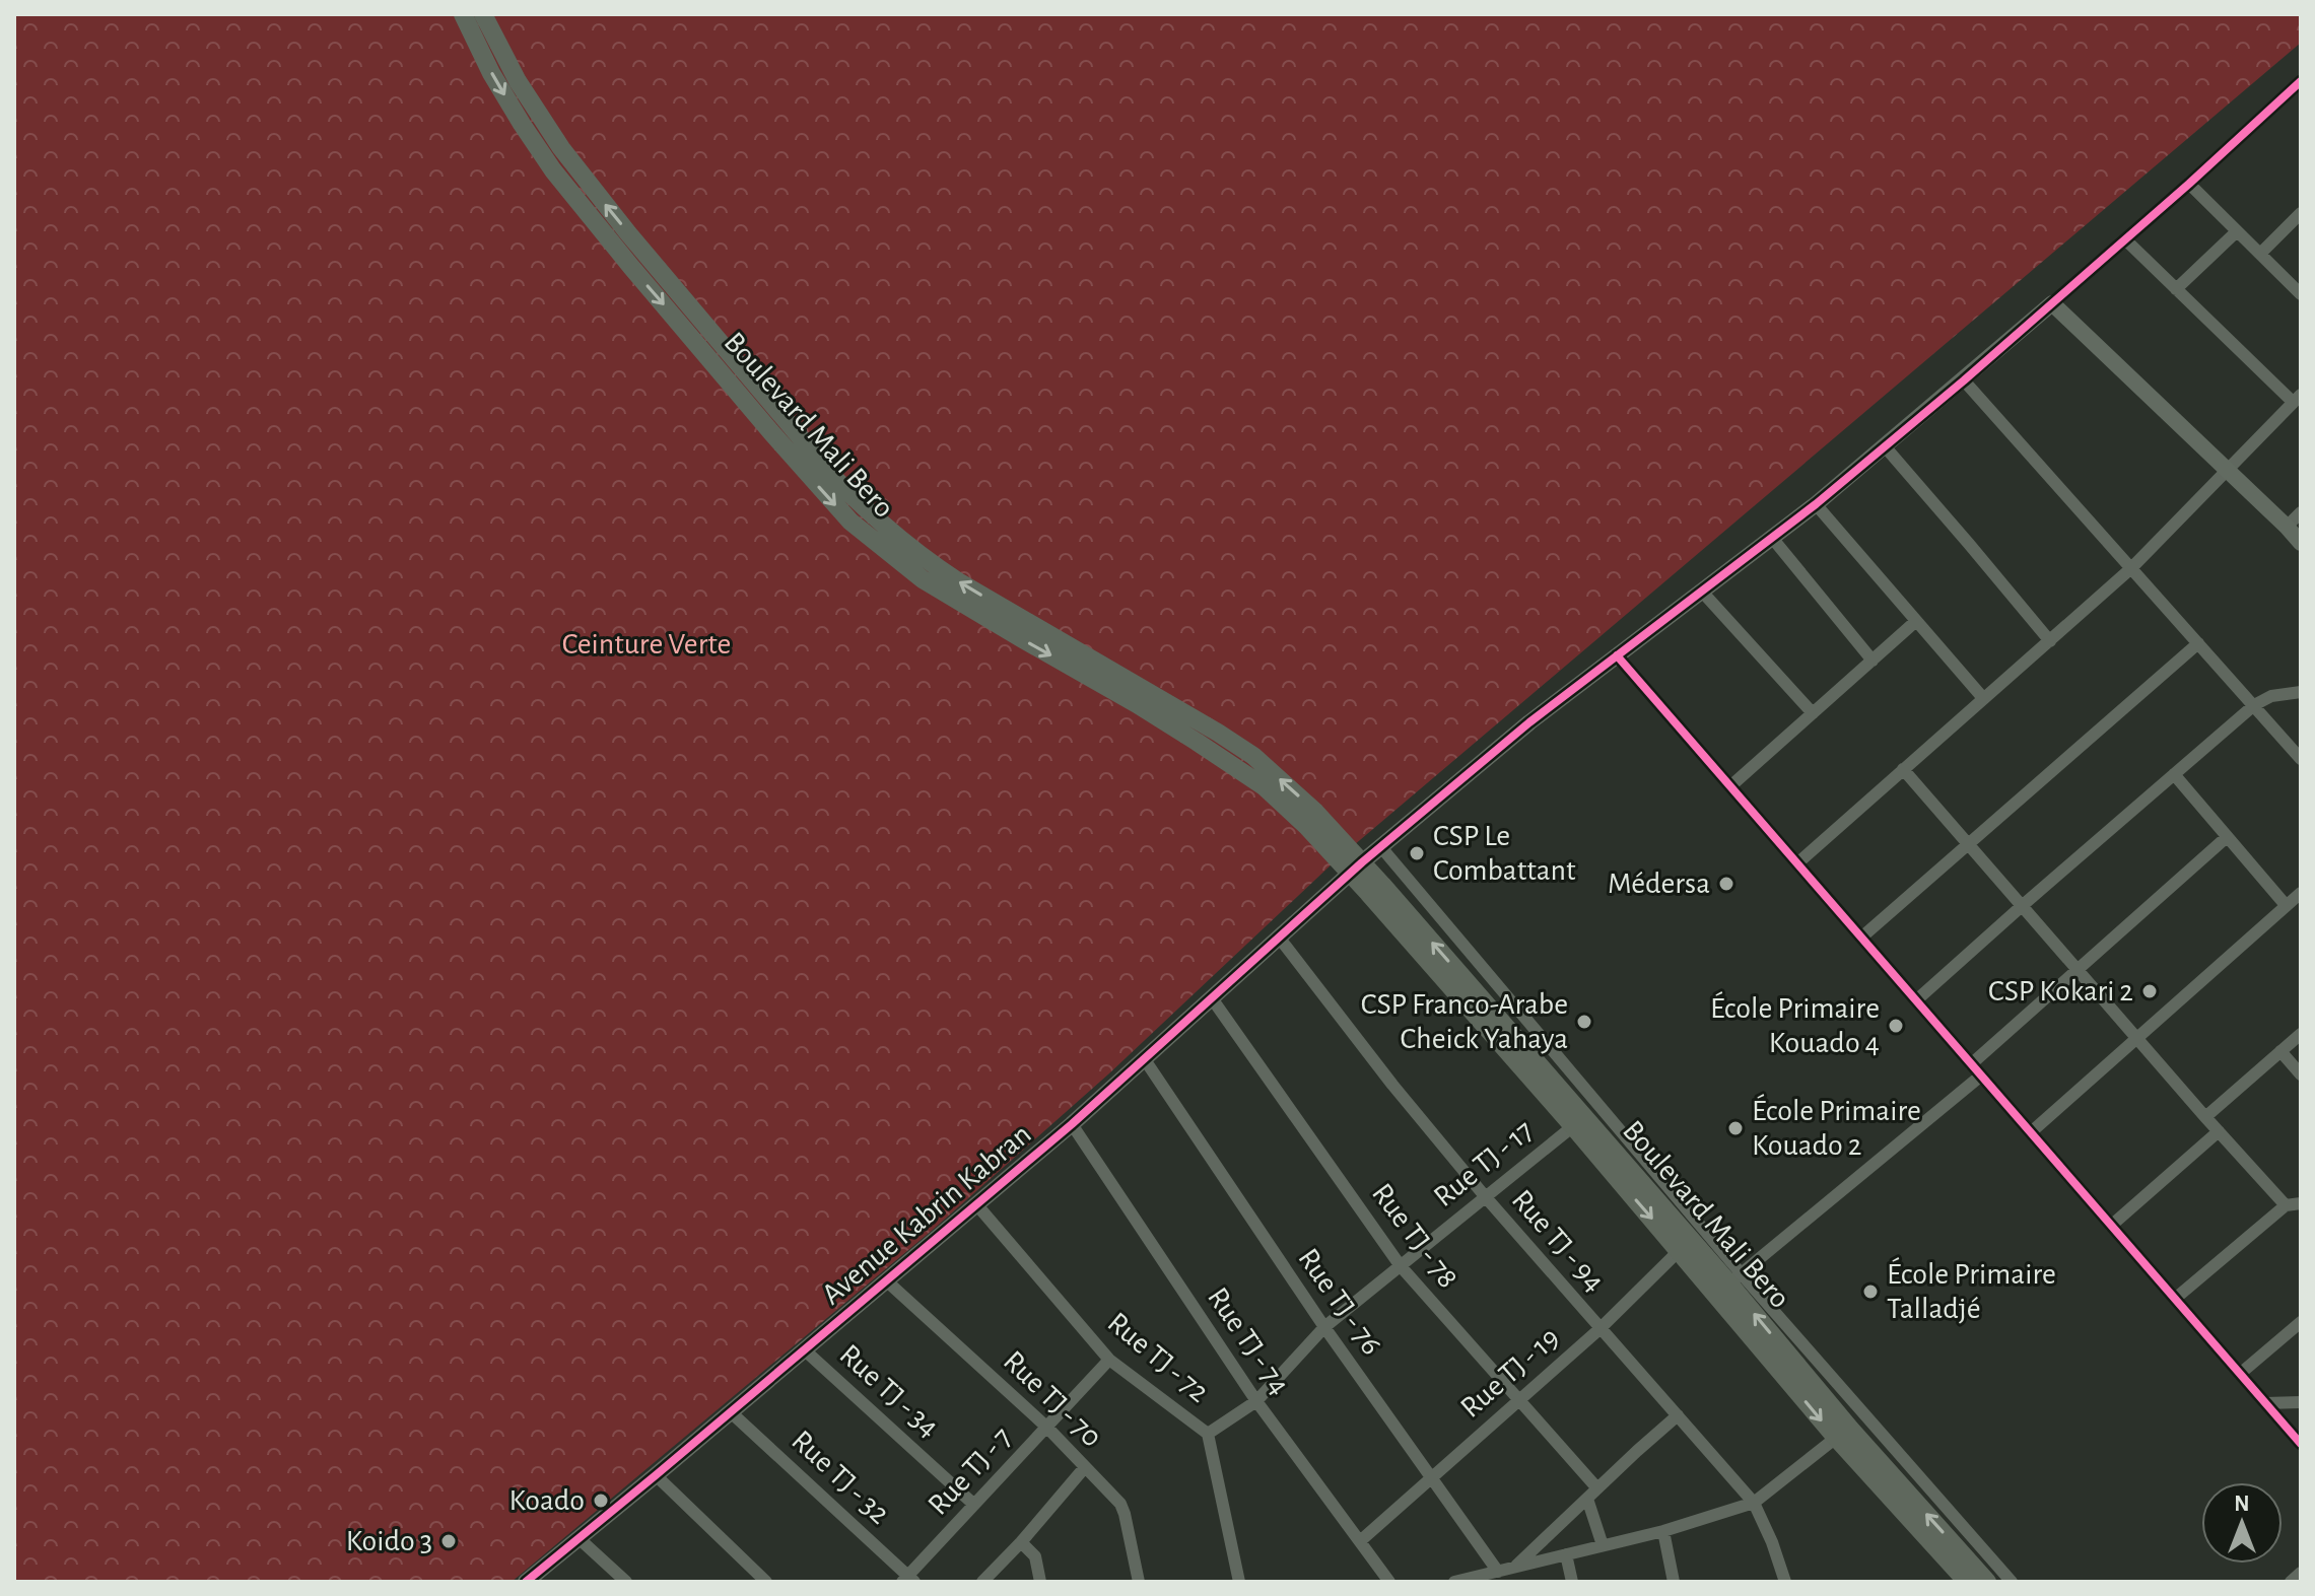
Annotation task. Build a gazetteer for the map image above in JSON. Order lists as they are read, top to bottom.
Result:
{
  "streets": {
    "main road": ["Boulevard Mali Bero"],
    "street": [
      "Rue TJ - 17",
      "Avenue Kabrin Kabran",
      "Rue TJ - 78",
      "Rue TJ - 94",
      "Rue TJ - 76",
      "Rue TJ - 74",
      "Rue TJ - 72",
      "Rue TJ - 19",
      "Rue TJ - 34",
      "Rue TJ - 70",
      "Rue TJ - 7",
      "Rue TJ - 32"
    ]
  },
  "crossings": [
    ["Boulevard Mali Bero", "Rue TJ - 17"],
    ["Boulevard Mali Bero", "Rue TJ - 19"],
    ["Rue TJ - 17", "Rue TJ - 78"],
    ["Rue TJ - 17", "Rue TJ - 94"],
    ["Rue TJ - 17", "Rue TJ - 76"],
    ["Rue TJ - 17", "Rue TJ - 74"],
    ["Rue TJ - 17", "Rue TJ - 72"],
    ["Avenue Kabrin Kabran", "Rue TJ - 78"],
    ["Avenue Kabrin Kabran", "Rue TJ - 94"],
    ["Avenue Kabrin Kabran", "Rue TJ - 76"],
    ["Avenue Kabrin Kabran", "Rue TJ - 74"],
    ["Avenue Kabrin Kabran", "Rue TJ - 72"],
    ["Avenue Kabrin Kabran", "Rue TJ - 34"],
    ["Avenue Kabrin Kabran", "Rue TJ - 70"],
    ["Avenue Kabrin Kabran", "Rue TJ - 32"],
    ["Rue TJ - 78", "Rue TJ - 19"],
    ["Rue TJ - 94", "Rue TJ - 19"],
    ["Rue TJ - 76", "Rue TJ - 19"],
    ["Rue TJ - 74", "Rue TJ - 19"],
    ["Rue TJ - 72", "Rue TJ - 7"],
    ["Rue TJ - 34", "Rue TJ - 7"],
    ["Rue TJ - 70", "Rue TJ - 7"],
    ["Rue TJ - 7", "Rue TJ - 32"]
  ],
  "parks": ["Ceinture Verte"],
  "places": [
    "CSP Le Combattant",
    "Médersa",
    "CSP Kokari 2",
    "CSP Franco-Arabe Cheick Yahaya",
    "École Primaire Kouado 4",
    "École Primaire Kouado 2",
    "École Primaire Talladjé",
    "Koado",
    "Koido 3"
  ],
  "north": "top"
}
